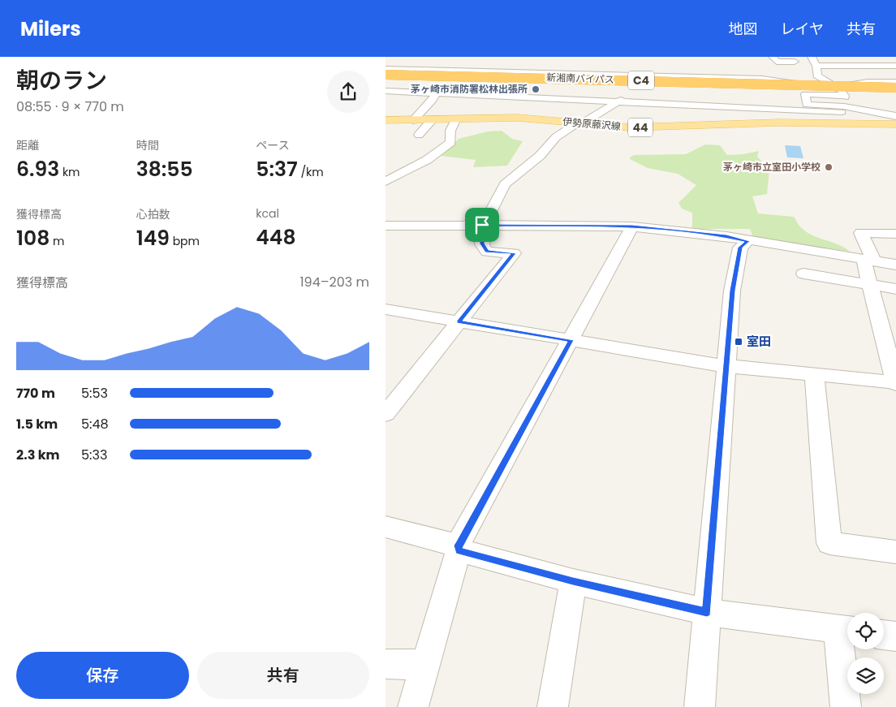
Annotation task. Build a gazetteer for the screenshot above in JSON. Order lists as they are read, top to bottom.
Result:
{
  "streets": {
    "highway": ["新湘南バイパス", "C4"],
    "main road": ["伊勢原藤沢線", "44"]
  },
  "places": {
    "other": ["茅ヶ崎市消防署松林出張所", "茅ヶ崎市立室田小学校"],
    "transit": ["室田"]
  },
  "page": {
    "header": "Milers",
    "nav": ["地図", "レイヤ", "共有"],
    "heading": ["朝のラン", "08:55 · 9 × 770 m"],
    "stats": [
      ["距離", "6.93 km"],
      ["時間", "38:55"],
      ["ペース", "5:37 /km"],
      ["獲得標高", "108 m"],
      ["心拍数", "149 bpm"],
      ["kcal", "448"]
    ],
    "chart": ["獲得標高", "194–203 m"],
    "list": [
      {
        "name": "770 m",
        "note": "5:53"
      },
      {
        "name": "1.5 km",
        "note": "5:48"
      },
      {
        "name": "2.3 km",
        "note": "5:33"
      }
    ],
    "buttons": ["保存", "共有"]
  }
}
